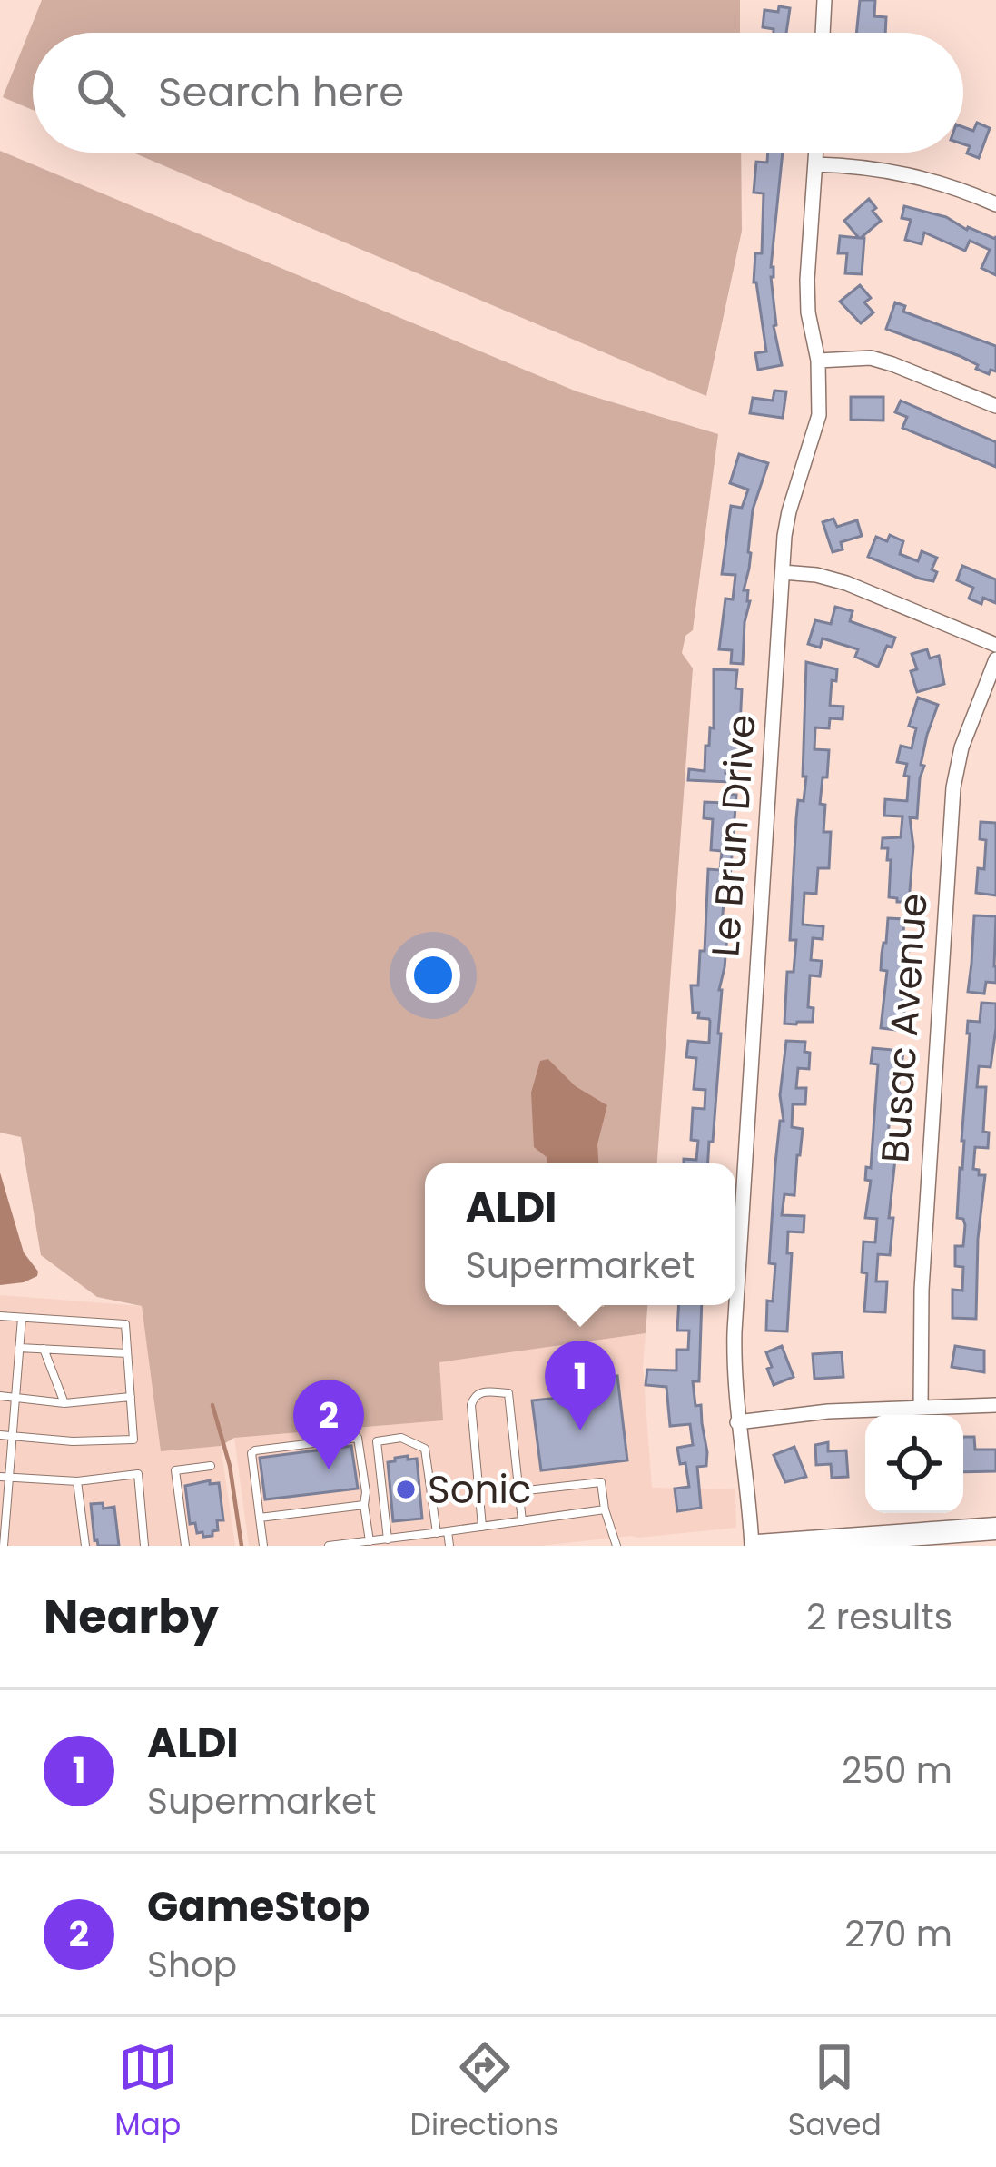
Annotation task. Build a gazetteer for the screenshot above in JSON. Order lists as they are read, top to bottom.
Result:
{
  "streets": {
    "street": ["Le Brun Drive", "Busac Avenue"]
  },
  "places": ["Sonic"],
  "page": {
    "search": "Search here",
    "popup": ["ALDI", "Supermarket"],
    "pins": ["1", "2"],
    "heading": ["Nearby", "2 results"],
    "list": [
      {
        "mark": "1",
        "name": "ALDI",
        "note": "Supermarket",
        "value": "250 m"
      },
      {
        "mark": "2",
        "name": "GameStop",
        "note": "Shop",
        "value": "270 m"
      }
    ],
    "nav": ["Map", "Directions", "Saved"]
  }
}
